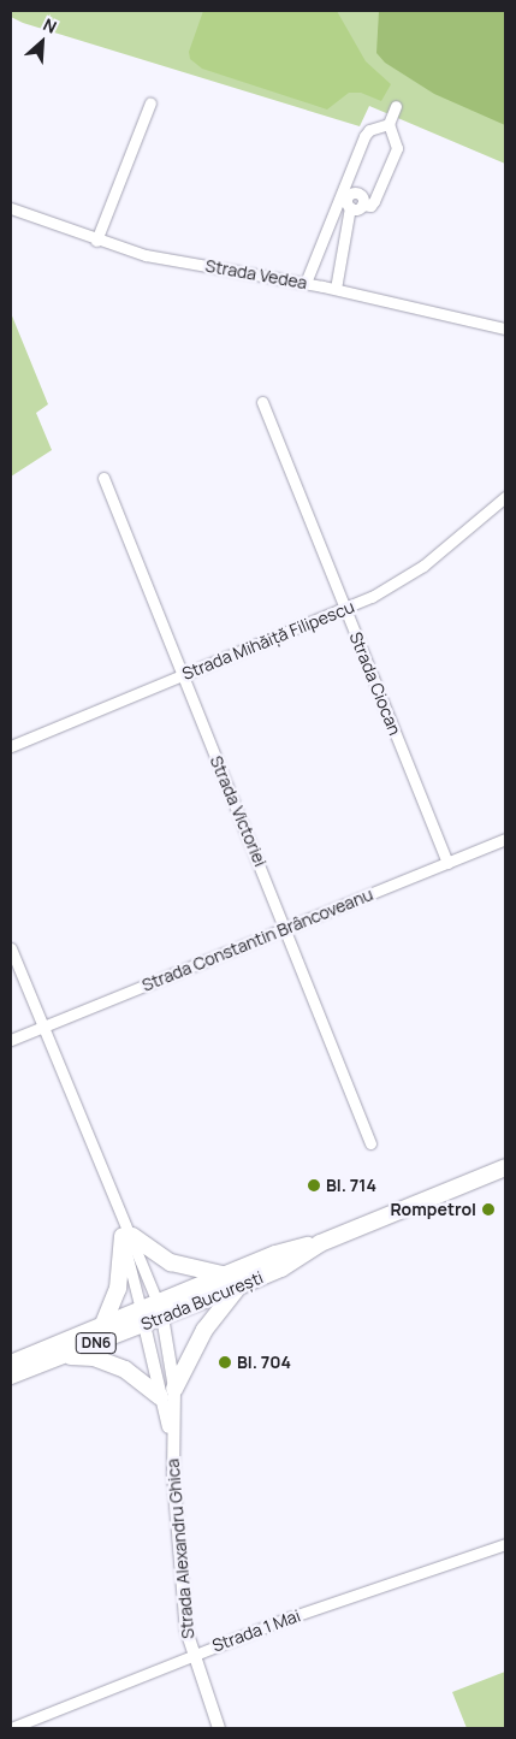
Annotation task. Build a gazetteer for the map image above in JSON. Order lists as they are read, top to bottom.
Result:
{
  "streets": {
    "main road": ["Strada București", "DN6"],
    "street": [
      "Strada Vedea",
      "Strada Mihăiță Filipescu",
      "Strada Ciocan",
      "Strada Victoriei",
      "Strada Constantin Brâncoveanu",
      "Strada Alexandru Ghica",
      "Strada 1 Mai"
    ]
  },
  "crossings": [
    ["Strada Mihăiță Filipescu", "Strada Ciocan"],
    ["Strada Mihăiță Filipescu", "Strada Victoriei"],
    ["Strada Ciocan", "Strada Constantin Brâncoveanu"],
    ["Strada Victoriei", "Strada Constantin Brâncoveanu"],
    ["Strada Constantin Brâncoveanu", "Strada Alexandru Ghica"],
    ["Strada București", "Strada Alexandru Ghica"],
    ["Strada Alexandru Ghica", "Strada 1 Mai"]
  ],
  "places": ["Bl. 714", "Rompetrol", "Bl. 704"],
  "north": "top right"
}
